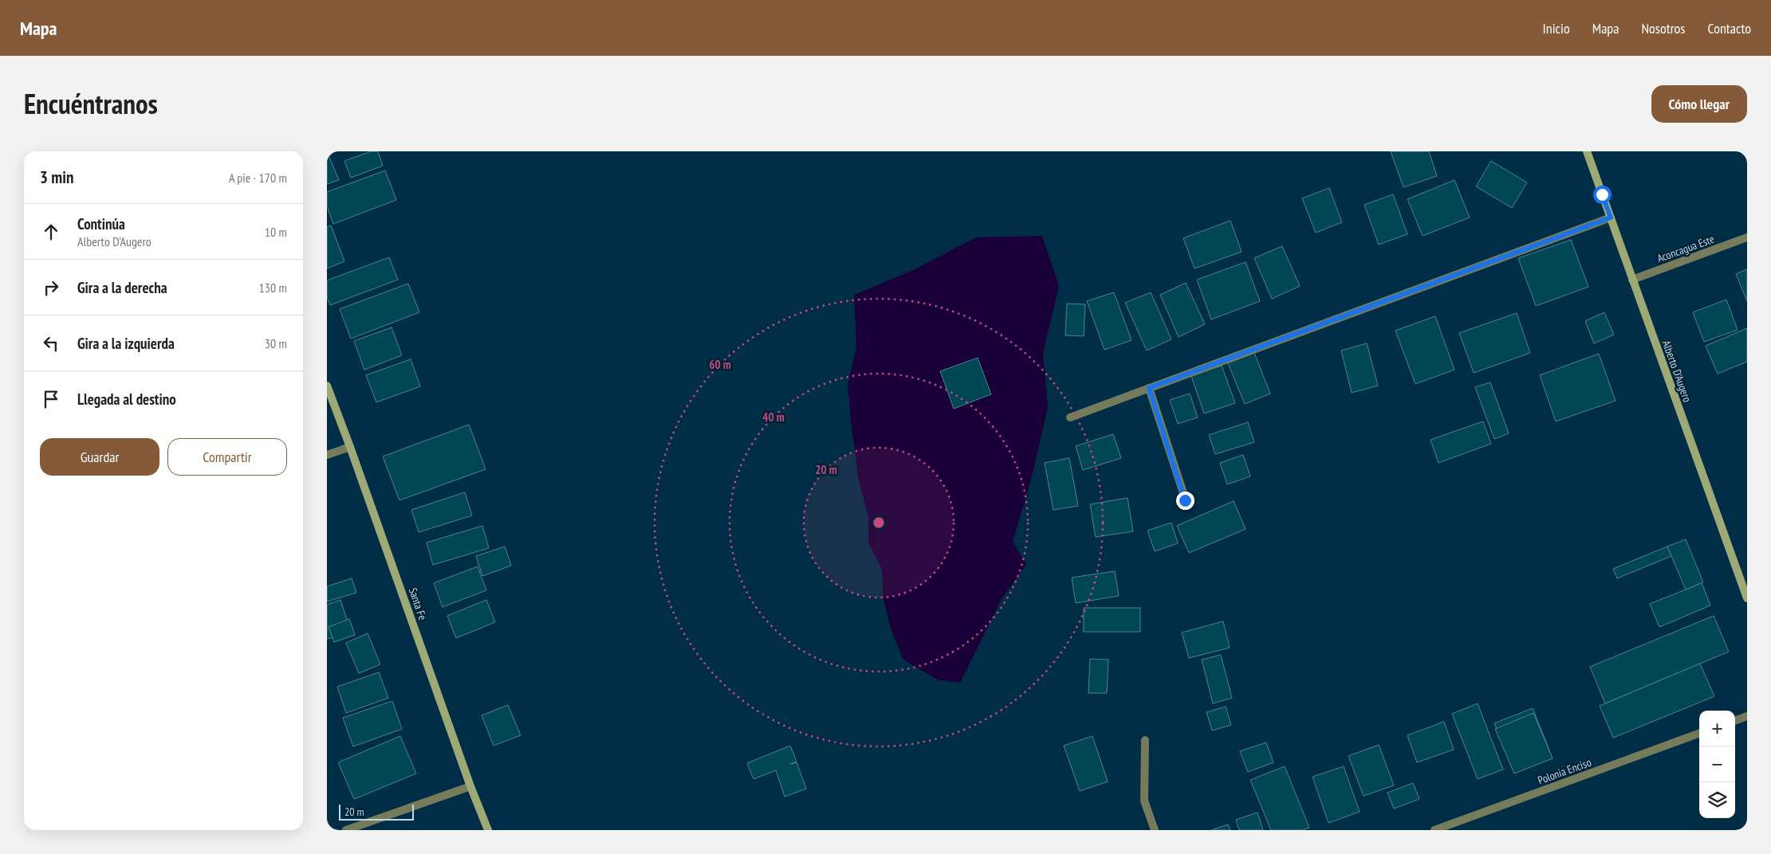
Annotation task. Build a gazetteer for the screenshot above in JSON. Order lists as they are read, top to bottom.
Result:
{
  "streets": {
    "main road": ["Alberto D'Augero", "Santa Fe"],
    "street": ["Aconcagua Este", "Polonia Enciso"]
  },
  "crossings": [
    ["Aconcagua Este", "Alberto D'Augero"]
  ],
  "scale_bar": "20 m",
  "page": {
    "header": "Mapa",
    "nav": [
      "Inicio",
      "Mapa",
      "Nosotros",
      "Contacto"
    ],
    "title": "Encuéntranos",
    "buttons": [
      "Cómo llegar",
      ["Guardar", "Compartir"]
    ],
    "heading": ["3 min", "A pie · 170 m"],
    "list": [
      ["Continúa", "Alberto D'Augero", "10 m"],
      ["Gira a la derecha", "130 m"],
      ["Gira a la izquierda", "30 m"],
      "Llegada al destino"
    ],
    "map_buttons": ["+", "−"],
    "scale": "20 m"
  },
  "rings": ["60 m", "40 m", "20 m"]
}
